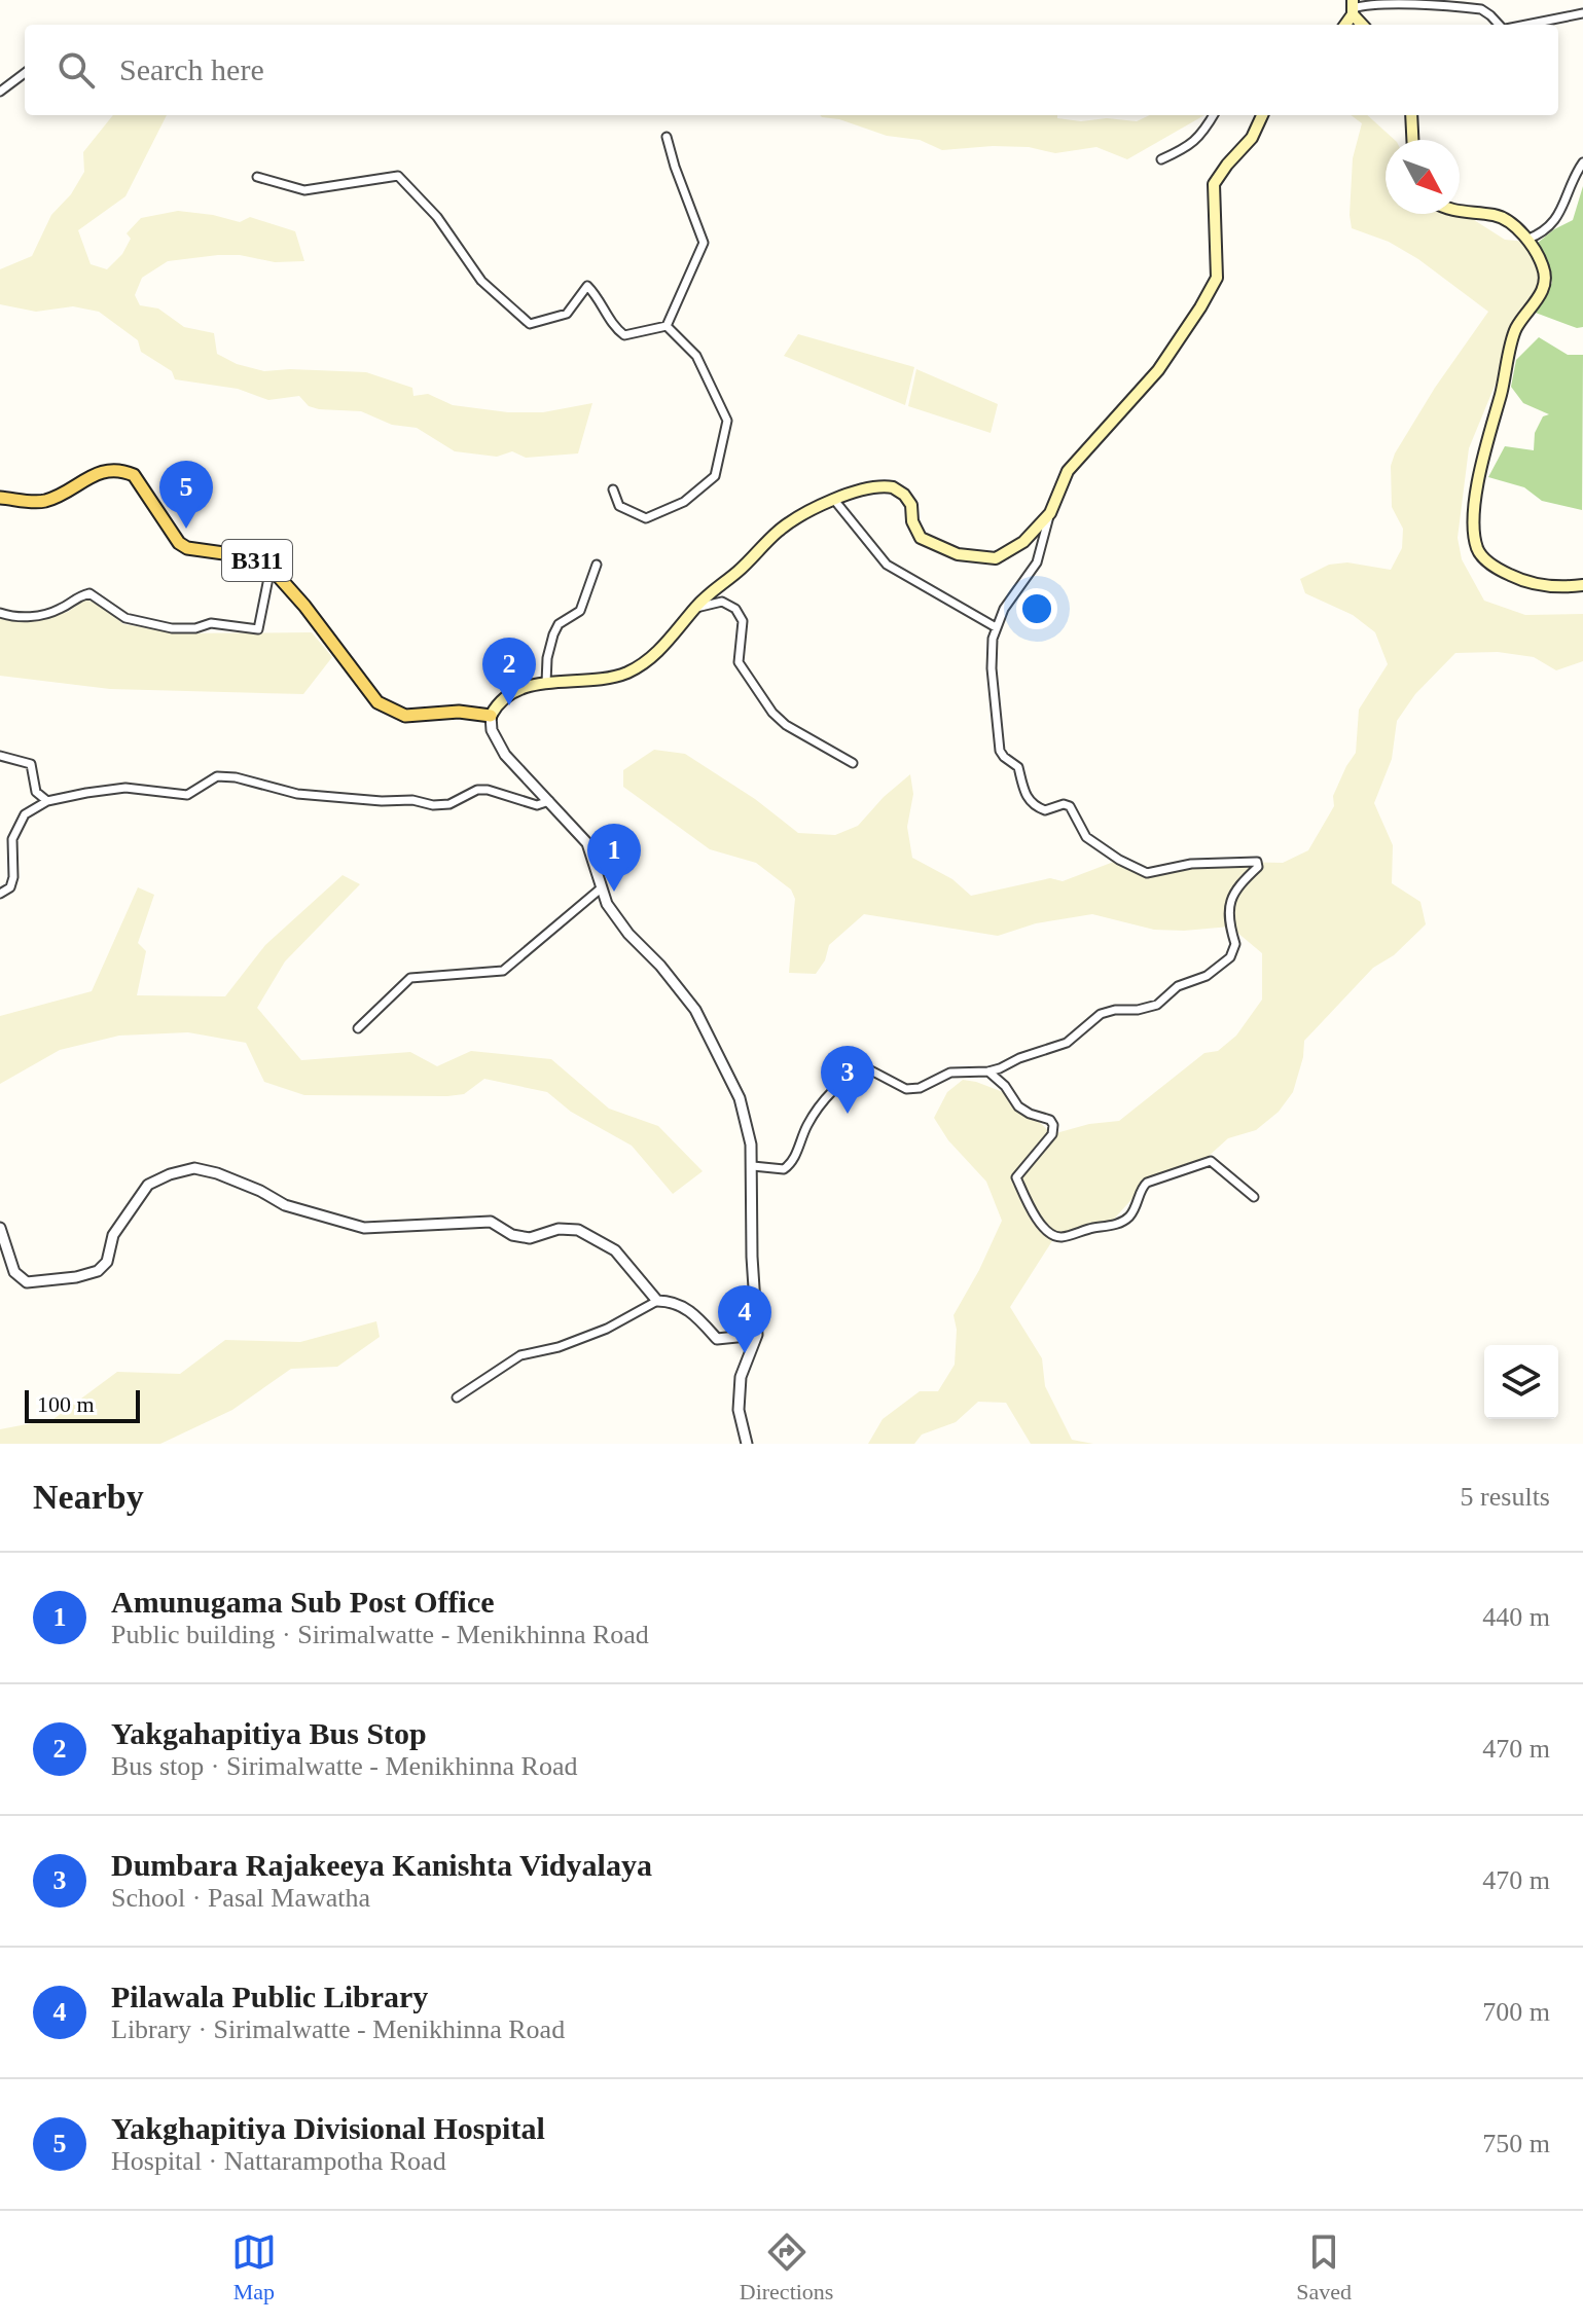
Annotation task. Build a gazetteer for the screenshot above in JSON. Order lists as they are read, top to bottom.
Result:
{
  "streets": {
    "main road": ["B311"]
  },
  "scale_bar": "100 m",
  "north": "bottom right",
  "page": {
    "search": "Search here",
    "pins": [
      "5",
      "2",
      "1",
      "3",
      "4"
    ],
    "scale": "100 m",
    "heading": ["Nearby", "5 results"],
    "list": [
      {
        "mark": "1",
        "name": "Amunugama Sub Post Office",
        "note": "Public building · Sirimalwatte - Menikhinna Road",
        "value": "440 m"
      },
      {
        "mark": "2",
        "name": "Yakgahapitiya Bus Stop",
        "note": "Bus stop · Sirimalwatte - Menikhinna Road",
        "value": "470 m"
      },
      {
        "mark": "3",
        "name": "Dumbara Rajakeeya Kanishta Vidyalaya",
        "note": "School · Pasal Mawatha",
        "value": "470 m"
      },
      {
        "mark": "4",
        "name": "Pilawala Public Library",
        "note": "Library · Sirimalwatte - Menikhinna Road",
        "value": "700 m"
      },
      {
        "mark": "5",
        "name": "Yakghapitiya Divisional Hospital",
        "note": "Hospital · Nattarampotha Road",
        "value": "750 m"
      }
    ],
    "nav": ["Map", "Directions", "Saved"]
  }
}
